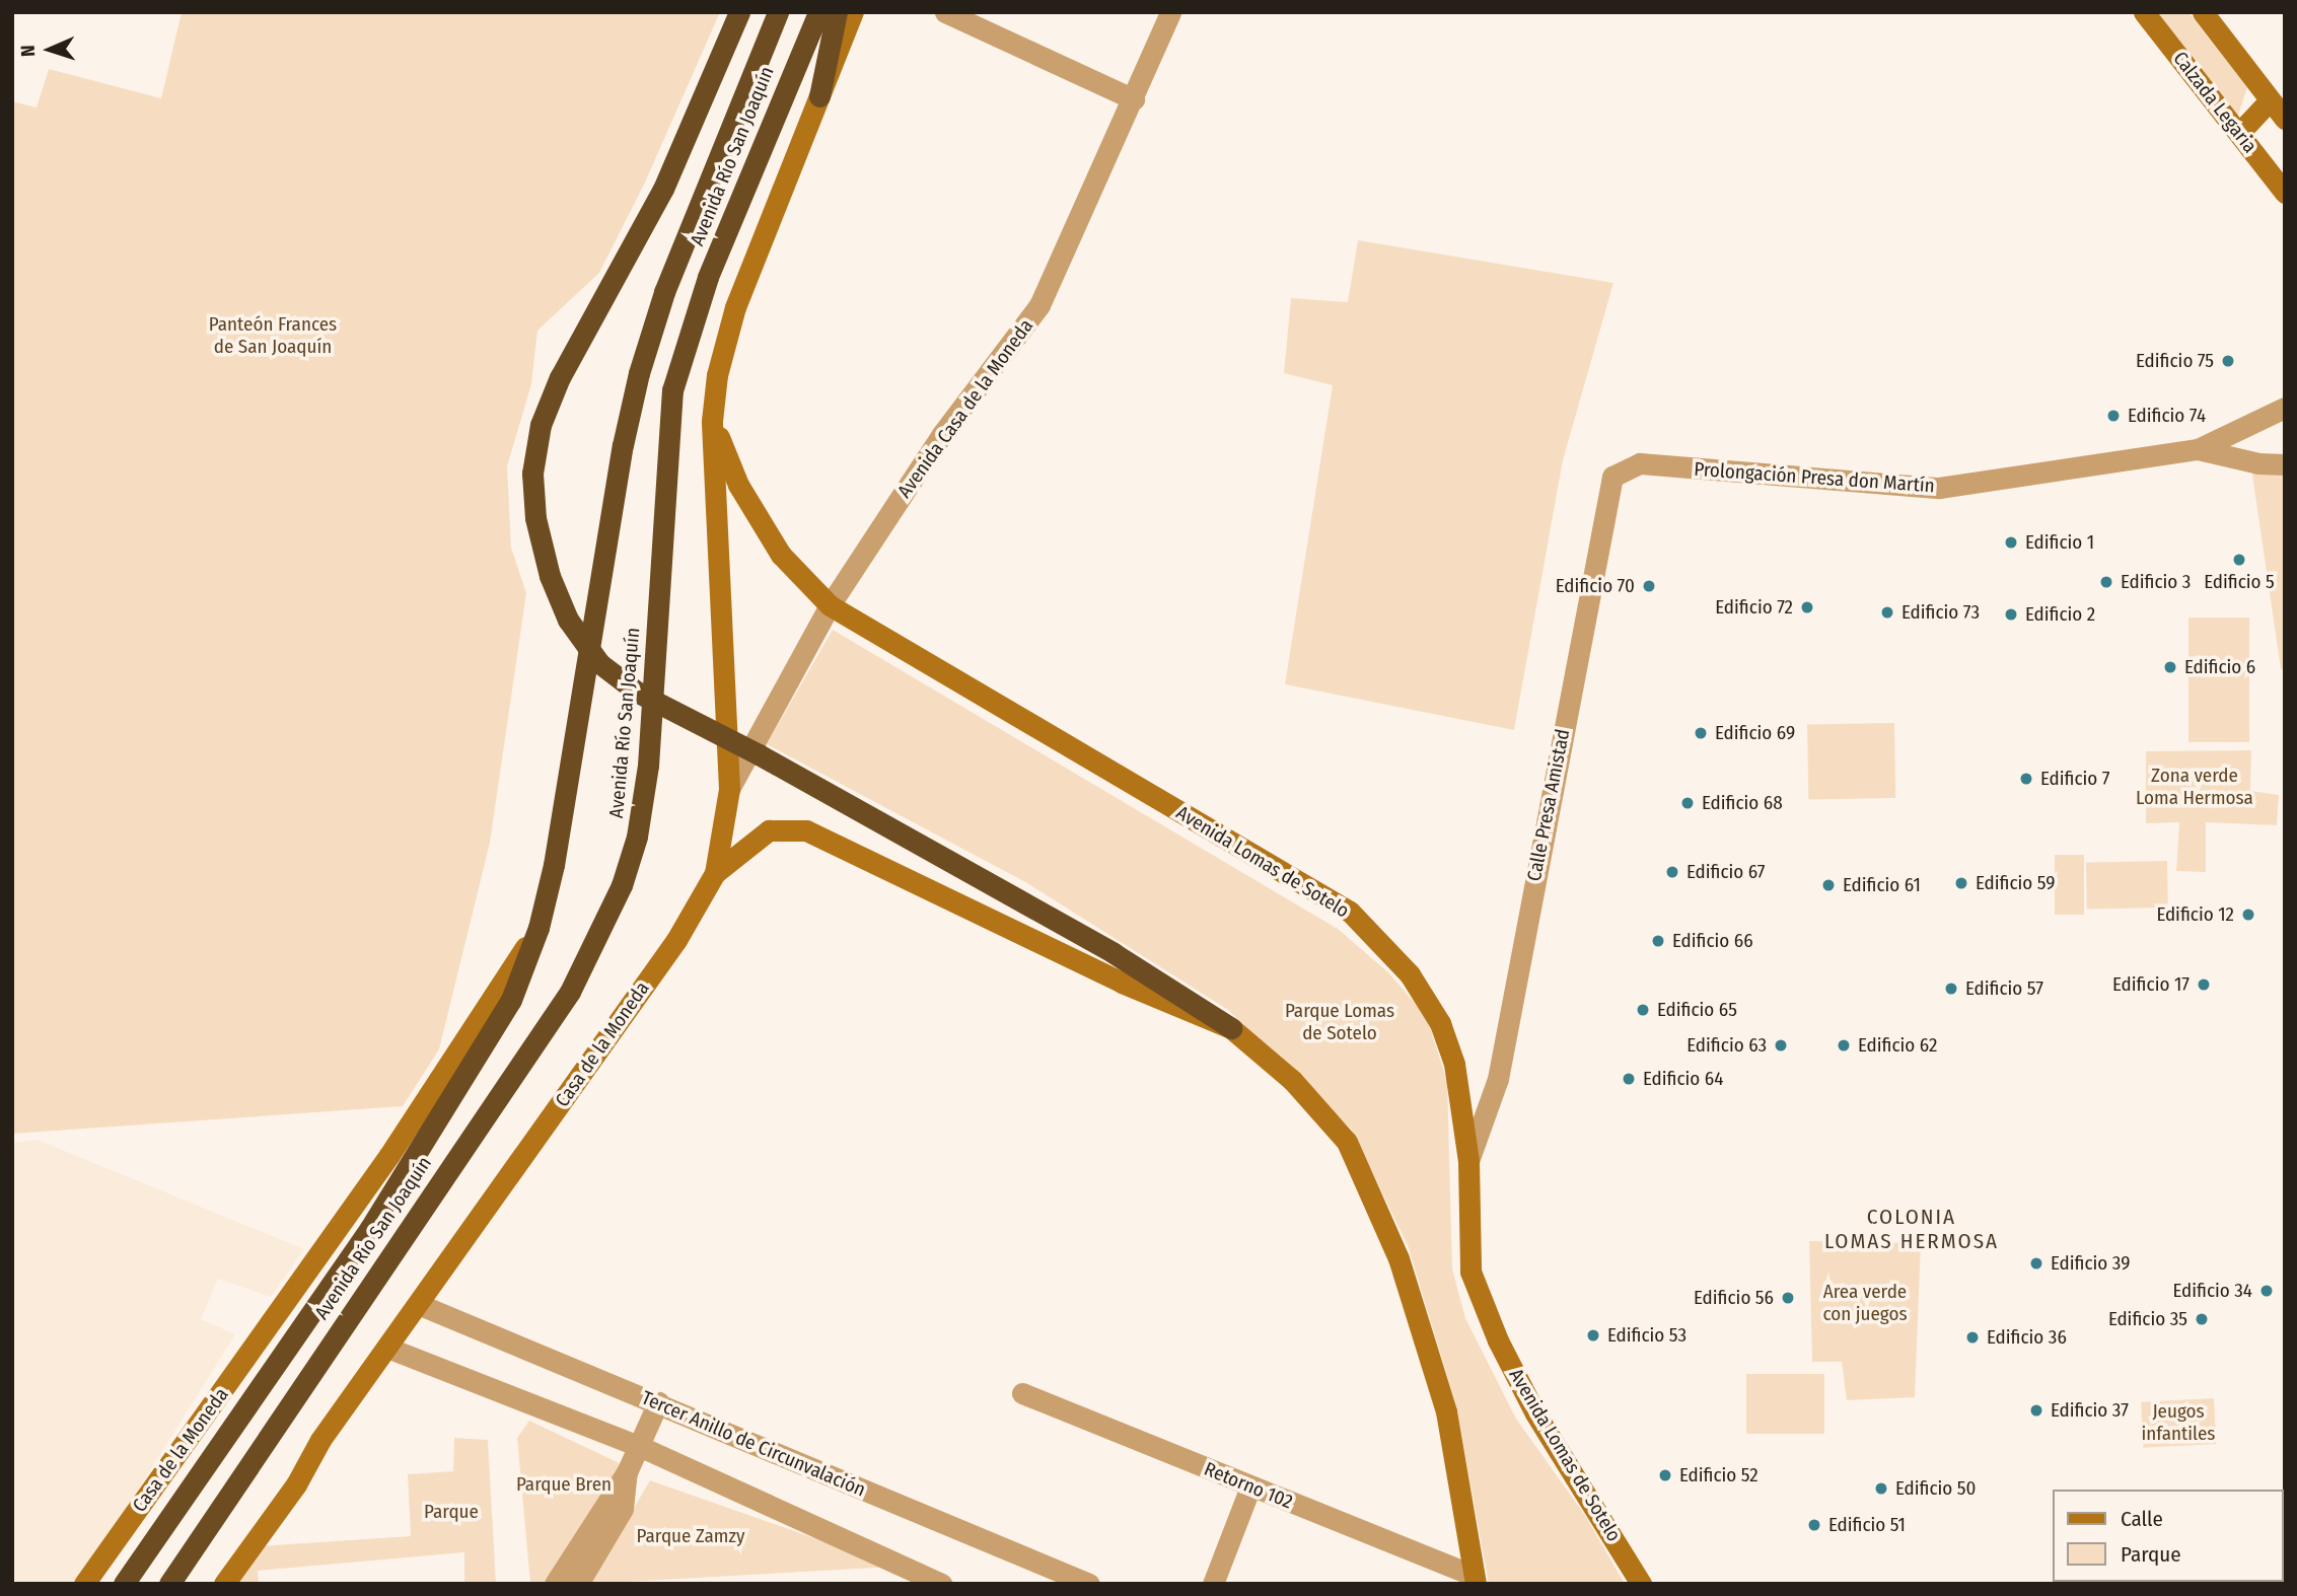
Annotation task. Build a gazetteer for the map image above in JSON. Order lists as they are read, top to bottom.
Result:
{
  "streets": {
    "highway": ["Avenida Río San Joaquín"],
    "main road": ["Calzada Legaria", "Avenida Lomas de Sotelo", "Casa de la Moneda"],
    "street": [
      "Avenida Casa de la Moneda",
      "Prolongación Presa don Martín",
      "Calle Presa Amistad",
      "Tercer Anillo de Circunvalación",
      "Retorno 102"
    ]
  },
  "crossings": [
    ["Avenida Río San Joaquín", "Casa de la Moneda"],
    ["Avenida Casa de la Moneda", "Avenida Lomas de Sotelo"],
    ["Avenida Casa de la Moneda", "Casa de la Moneda"],
    ["Prolongación Presa don Martín", "Calle Presa Amistad"],
    ["Calle Presa Amistad", "Avenida Lomas de Sotelo"],
    ["Avenida Lomas de Sotelo", "Casa de la Moneda"],
    ["Casa de la Moneda", "Tercer Anillo de Circunvalación"]
  ],
  "districts": ["COLONIA LOMAS HERMOSA"],
  "parks": [
    "Panteón Frances de San Joaquín",
    "Zona verde Loma Hermosa",
    "Parque Lomas de Sotelo",
    "Area verde con juegos",
    "Jeugos infantiles",
    "Parque Bren",
    "Parque",
    "Parque Zamzy"
  ],
  "places": [
    "Edificio 75",
    "Edificio 74",
    "Edificio 1",
    "Edificio 5",
    "Edificio 3",
    "Edificio 70",
    "Edificio 72",
    "Edificio 73",
    "Edificio 2",
    "Edificio 6",
    "Edificio 69",
    "Edificio 7",
    "Edificio 68",
    "Edificio 67",
    "Edificio 59",
    "Edificio 61",
    "Edificio 12",
    "Edificio 66",
    "Edificio 17",
    "Edificio 57",
    "Edificio 65",
    "Edificio 63",
    "Edificio 62",
    "Edificio 64",
    "Edificio 39",
    "Edificio 34",
    "Edificio 56",
    "Edificio 35",
    "Edificio 53",
    "Edificio 36",
    "Edificio 37",
    "Edificio 52",
    "Edificio 50",
    "Edificio 51"
  ],
  "legend": ["Calle", "Parque"],
  "north": "left"
}
